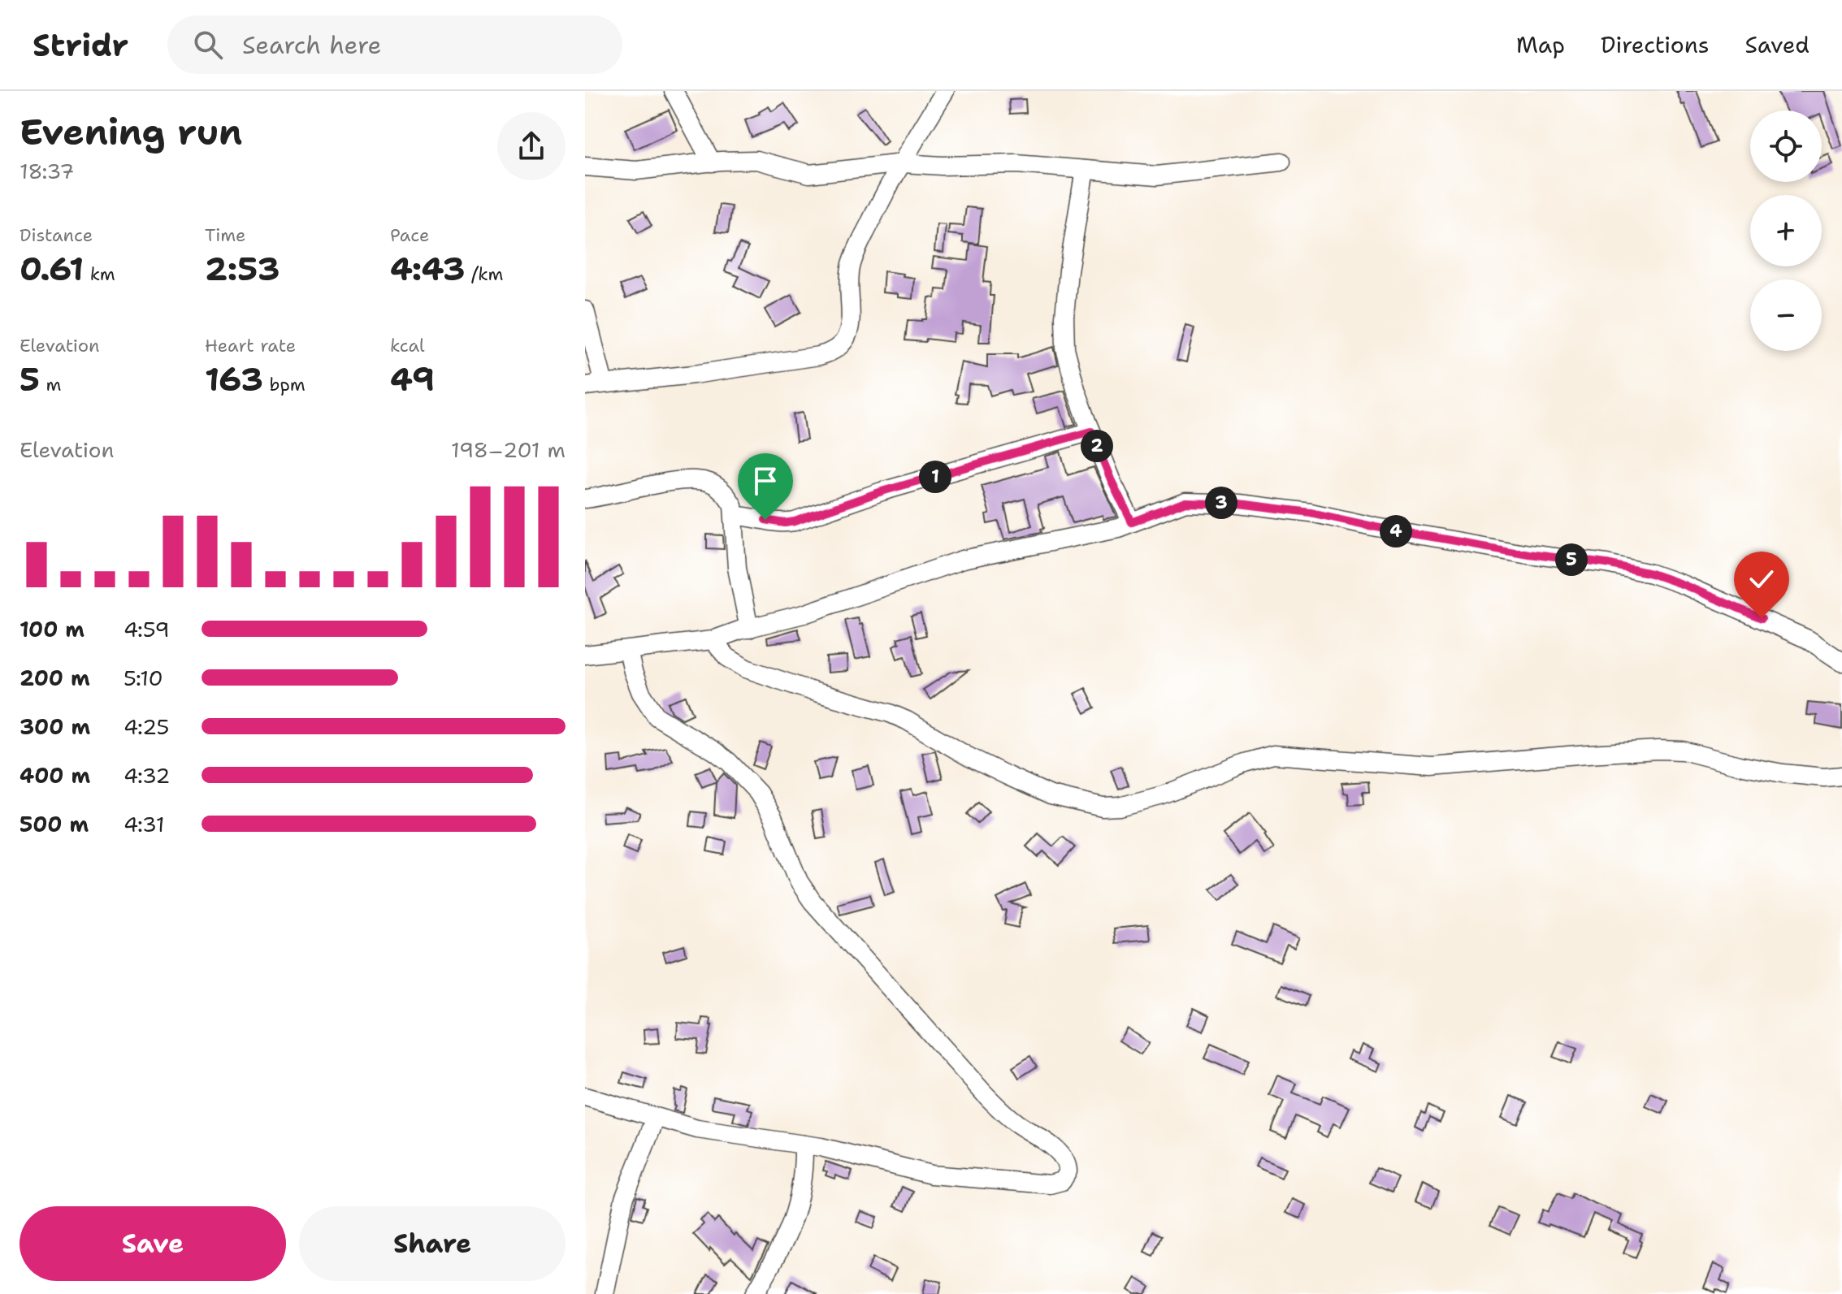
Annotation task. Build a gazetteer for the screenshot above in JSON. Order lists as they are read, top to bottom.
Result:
{
  "page": {
    "header": "Stridr",
    "search": "Search here",
    "nav": ["Map", "Directions", "Saved"],
    "heading": ["Evening run", "18:37"],
    "map_buttons": ["+", "−"],
    "stats": [
      ["Distance", "0.61 km"],
      ["Time", "2:53"],
      ["Pace", "4:43 /km"],
      ["Elevation", "5 m"],
      ["Heart rate", "163 bpm"],
      ["kcal", "49"]
    ],
    "chart": ["Elevation", "198–201 m"],
    "pins": [
      "2",
      "1",
      "3",
      "4",
      "5"
    ],
    "list": [
      {
        "name": "100 m",
        "note": "4:59"
      },
      {
        "name": "200 m",
        "note": "5:10"
      },
      {
        "name": "300 m",
        "note": "4:25"
      },
      {
        "name": "400 m",
        "note": "4:32"
      },
      {
        "name": "500 m",
        "note": "4:31"
      }
    ],
    "buttons": ["Save", "Share"]
  }
}
